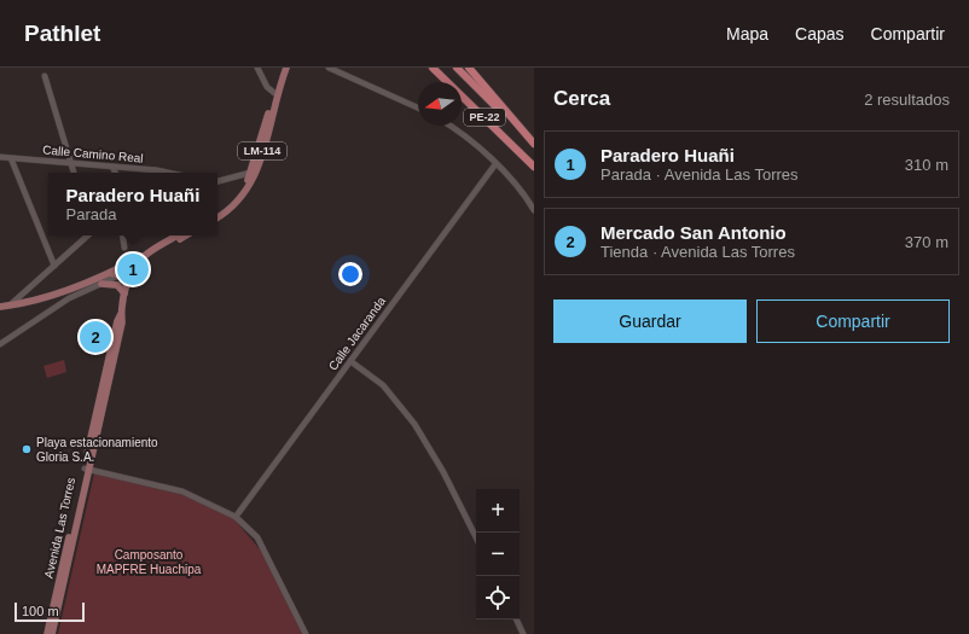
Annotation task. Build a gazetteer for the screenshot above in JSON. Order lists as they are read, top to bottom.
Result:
{
  "streets": {
    "highway": ["PE-22"],
    "main road": ["LM-114", "Avenida Las Torres"],
    "street": ["Calle Camino Real", "Calle Jacaranda"]
  },
  "parks": ["Camposanto MAPFRE Huachipa"],
  "places": ["Playa estacionamiento Gloria S.A."],
  "scale_bar": "100 m",
  "north": "left",
  "page": {
    "header": "Pathlet",
    "nav": ["Mapa", "Capas", "Compartir"],
    "heading": ["Cerca", "2 resultados"],
    "list": [
      {
        "mark": "1",
        "name": "Paradero Huañi",
        "note": "Parada · Avenida Las Torres",
        "value": "310 m"
      },
      {
        "mark": "2",
        "name": "Mercado San Antonio",
        "note": "Tienda · Avenida Las Torres",
        "value": "370 m"
      }
    ],
    "popup": ["Paradero Huañi", "Parada"],
    "pins": ["1", "2"],
    "buttons": ["Guardar", "Compartir"],
    "map_buttons": ["+", "−"],
    "scale": "100 m"
  }
}
